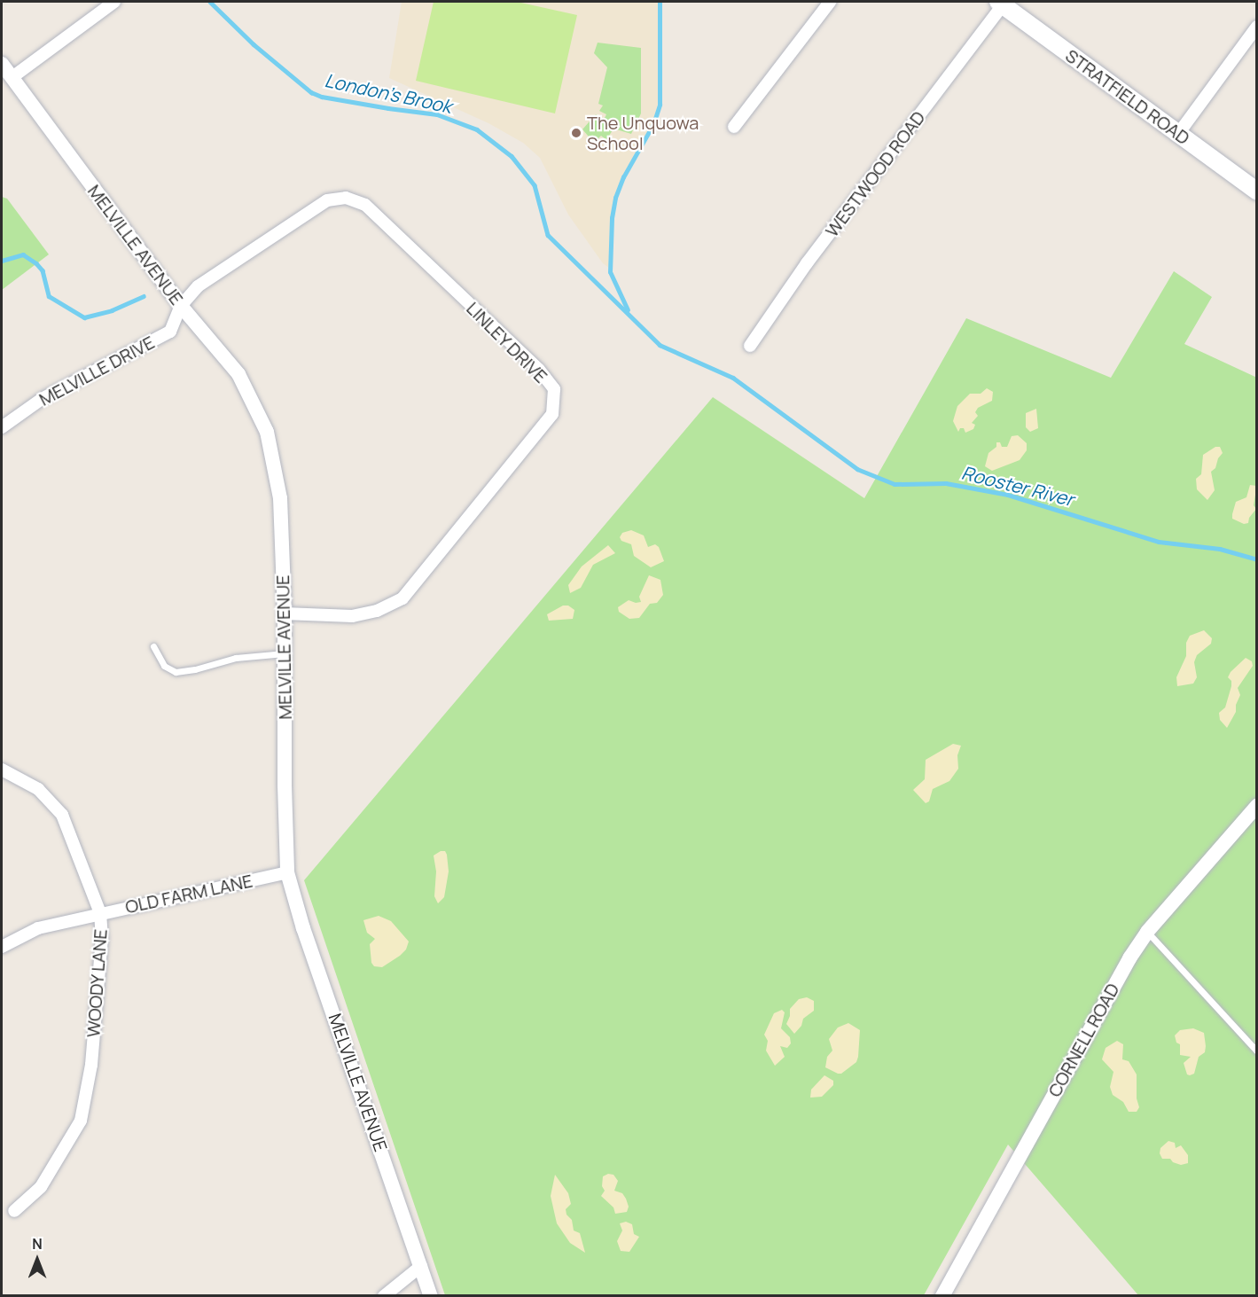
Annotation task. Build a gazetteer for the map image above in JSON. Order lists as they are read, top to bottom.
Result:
{
  "streets": {
    "main road": ["STRATFIELD ROAD"],
    "street": [
      "WESTWOOD ROAD",
      "MELVILLE AVENUE",
      "LINLEY DRIVE",
      "MELVILLE DRIVE",
      "OLD FARM LANE",
      "WOODY LANE",
      "CORNELL ROAD"
    ]
  },
  "crossings": [
    ["STRATFIELD ROAD", "WESTWOOD ROAD"],
    ["MELVILLE AVENUE", "LINLEY DRIVE"],
    ["MELVILLE AVENUE", "MELVILLE DRIVE"],
    ["MELVILLE AVENUE", "OLD FARM LANE"],
    ["LINLEY DRIVE", "MELVILLE DRIVE"],
    ["OLD FARM LANE", "WOODY LANE"]
  ],
  "water": ["London's Brook", "Rooster River"],
  "places": ["The Unquowa School"],
  "north": "top"
}
